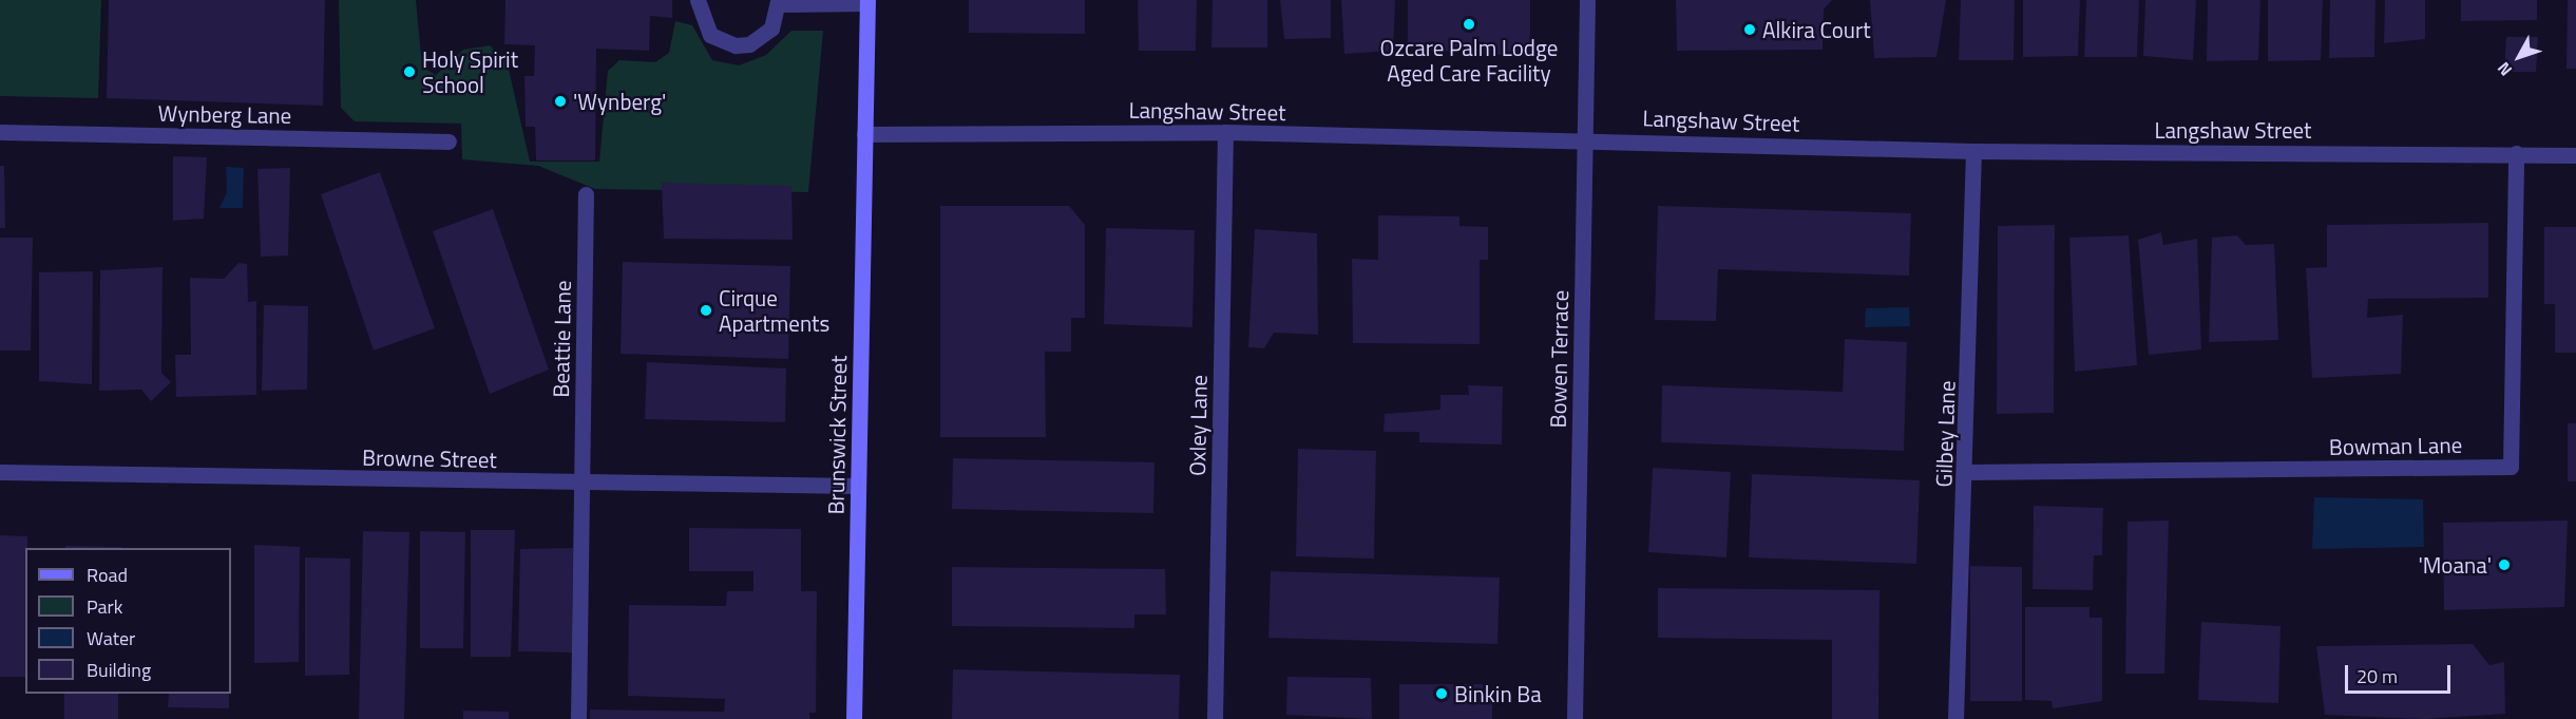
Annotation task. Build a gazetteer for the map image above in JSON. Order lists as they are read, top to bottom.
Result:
{
  "streets": {
    "main road": ["Brunswick Street"],
    "street": [
      "Langshaw Street",
      "Wynberg Lane",
      "Beattie Lane",
      "Bowen Terrace",
      "Oxley Lane",
      "Gilbey Lane",
      "Bowman Lane",
      "Browne Street"
    ]
  },
  "crossings": [
    ["Langshaw Street", "Bowen Terrace"],
    ["Langshaw Street", "Oxley Lane"],
    ["Langshaw Street", "Gilbey Lane"],
    ["Langshaw Street", "Brunswick Street"],
    ["Langshaw Street", "Bowman Lane"],
    ["Beattie Lane", "Browne Street"],
    ["Gilbey Lane", "Bowman Lane"],
    ["Brunswick Street", "Browne Street"]
  ],
  "places": [
    "Ozcare Palm Lodge Aged Care Facility",
    "Alkira Court",
    "Holy Spirit School",
    "'Wynberg'",
    "Cirque Apartments",
    "'Moana'",
    "Binkin Ba"
  ],
  "legend": [
    "Road",
    "Park",
    "Water",
    "Building"
  ],
  "scale_bar": "20 m",
  "north": "bottom left"
}
